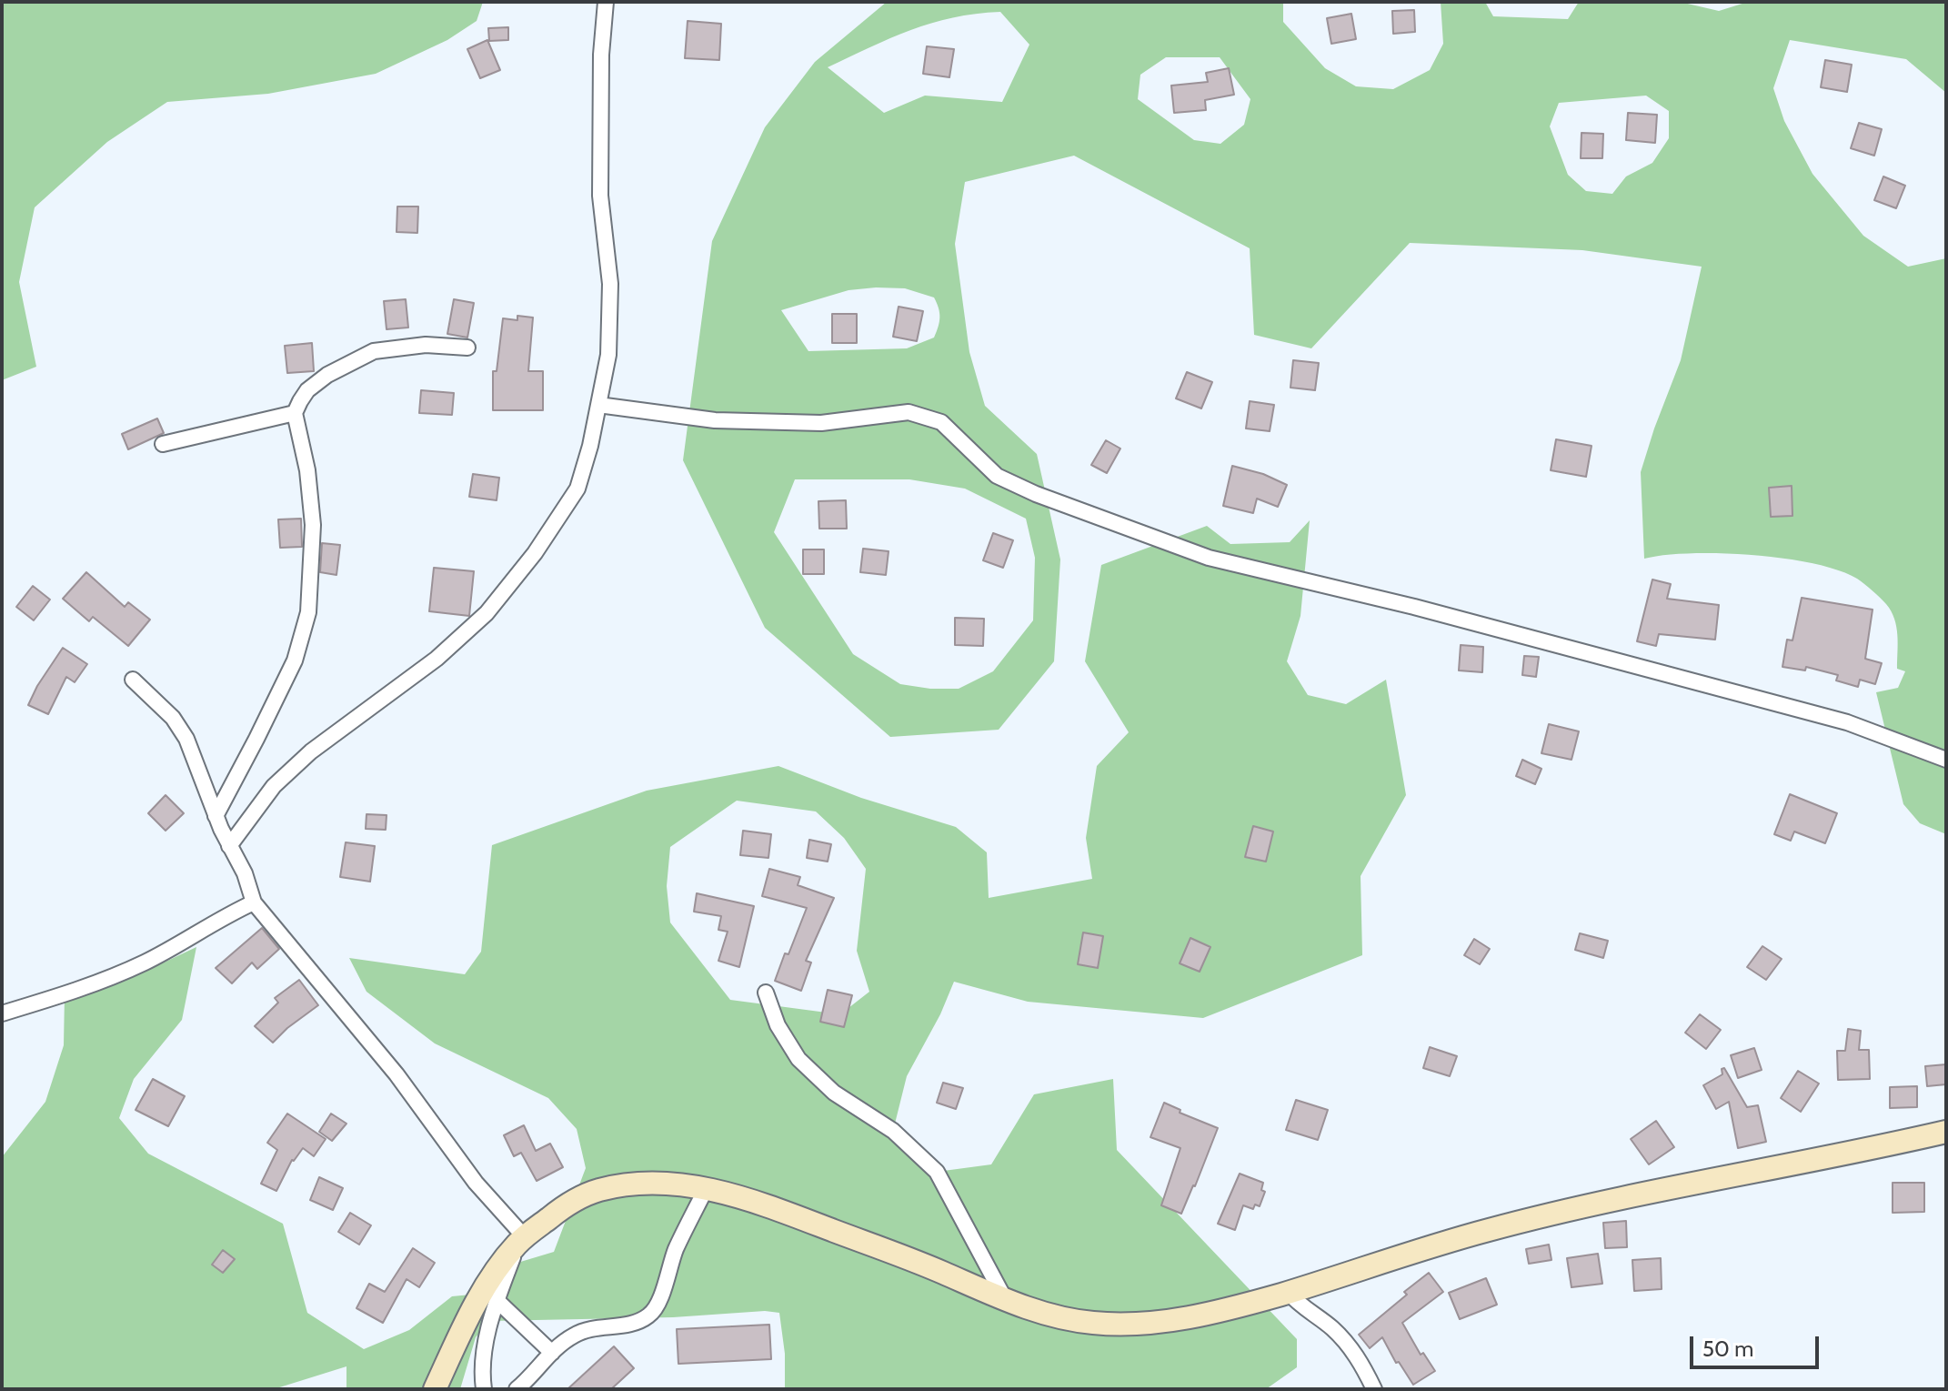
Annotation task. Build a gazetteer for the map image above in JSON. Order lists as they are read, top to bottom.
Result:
{
  "scale_bar": "50 m"
}
